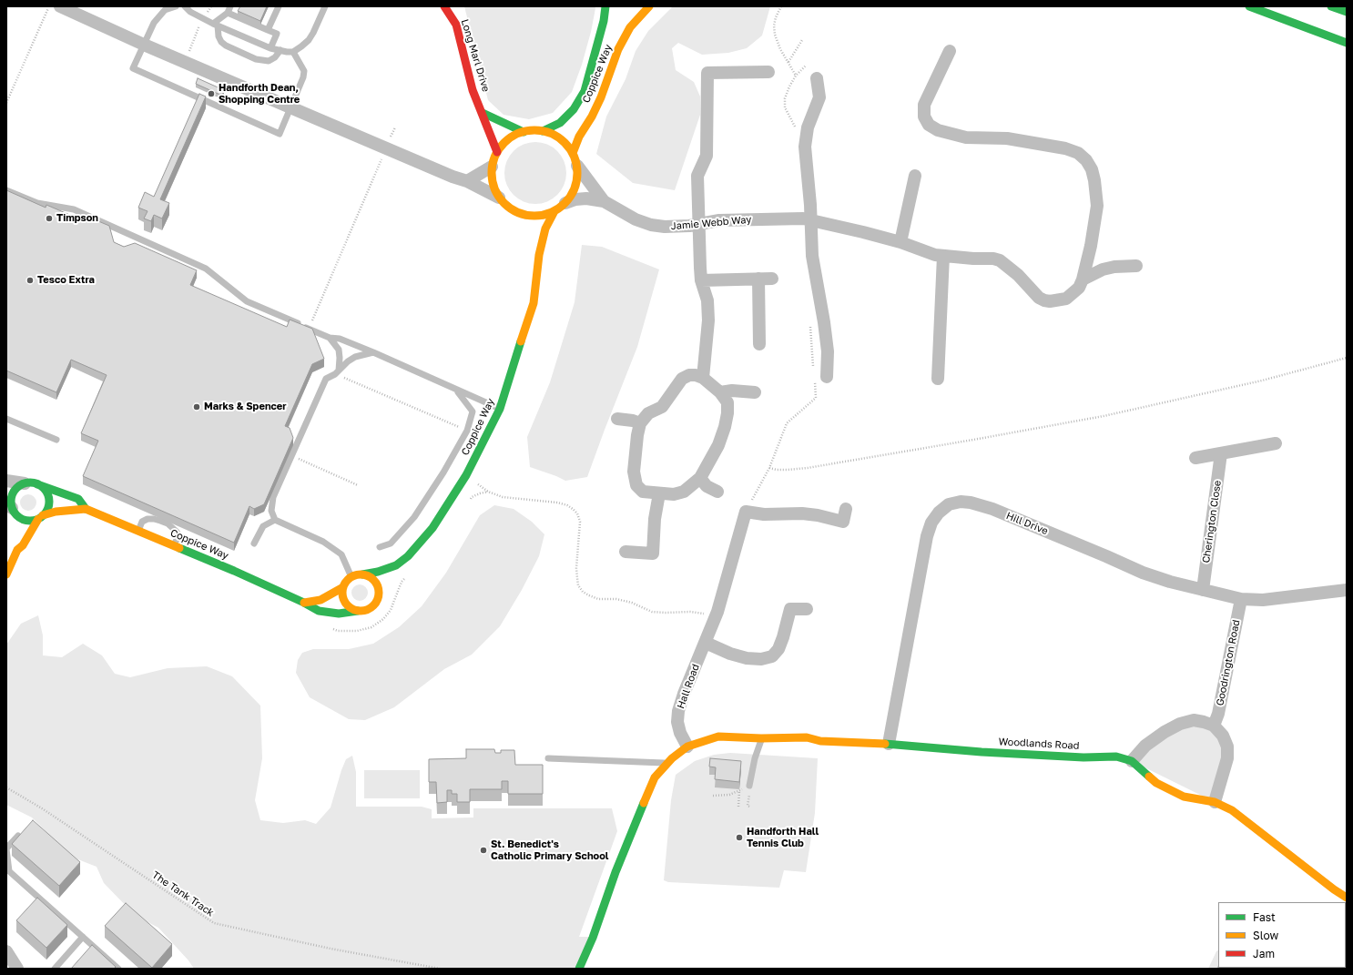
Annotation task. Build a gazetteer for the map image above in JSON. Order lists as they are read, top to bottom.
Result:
{
  "streets": {
    "main road": ["Long Marl Drive", "Coppice Way", "Woodlands Road"],
    "street": [
      "Jamie Webb Way",
      "Cherington Close",
      "Hill Drive",
      "Goodrington Road",
      "Hall Road"
    ],
    "path": ["The Tank Track"]
  },
  "crossings": [
    ["Long Marl Drive", "Coppice Way"],
    ["Long Marl Drive", "Jamie Webb Way"],
    ["Coppice Way", "Jamie Webb Way"],
    ["Cherington Close", "Hill Drive"],
    ["Hill Drive", "Goodrington Road"],
    ["Hill Drive", "Woodlands Road"],
    ["Goodrington Road", "Woodlands Road"],
    ["Hall Road", "Woodlands Road"]
  ],
  "places": [
    "Handforth Dean, Shopping Centre",
    "Timpson",
    "Tesco Extra",
    "Marks & Spencer",
    "Handforth Hall Tennis Club",
    "St. Benedict's Catholic Primary School"
  ],
  "legend": ["Fast", "Slow", "Jam"]
}
